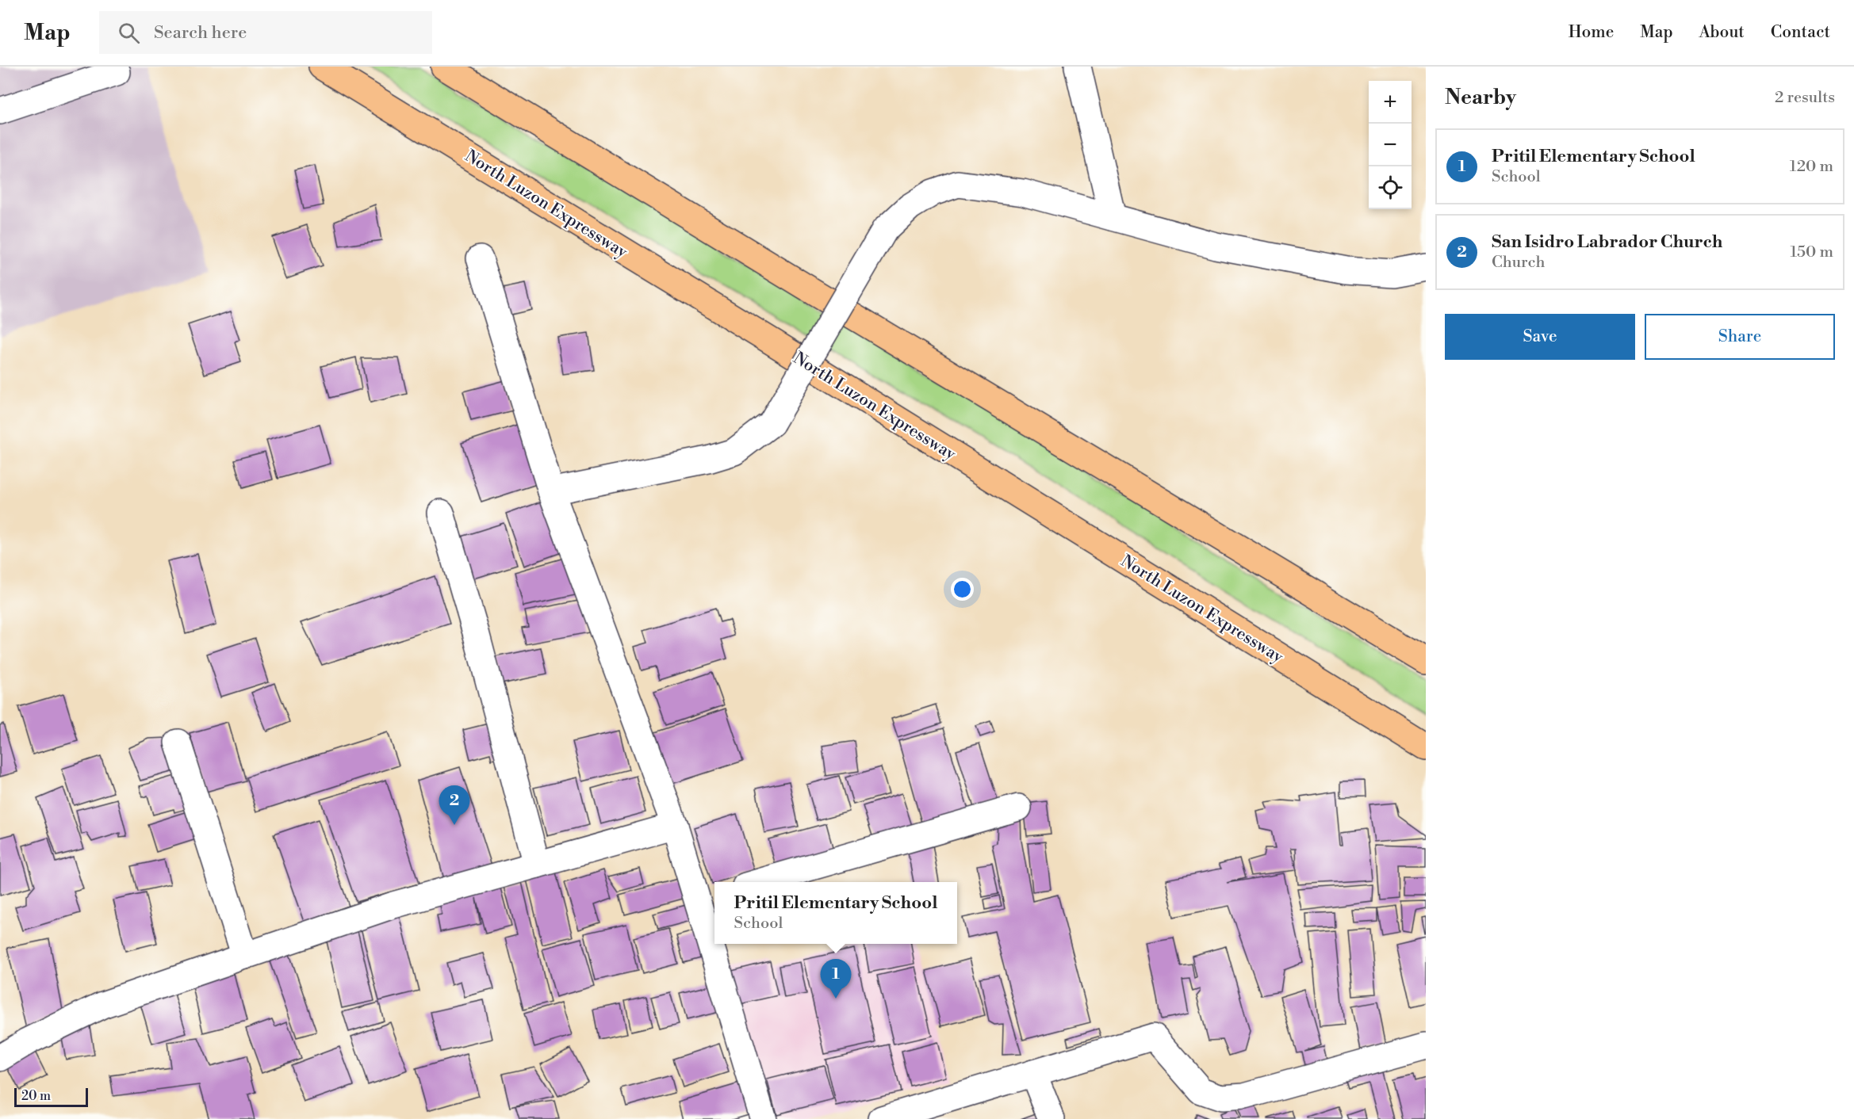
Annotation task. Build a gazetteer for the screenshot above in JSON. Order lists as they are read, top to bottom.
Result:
{
  "streets": {
    "highway": ["North Luzon Expressway"]
  },
  "scale_bar": "20 m",
  "page": {
    "header": "Map",
    "search": "Search here",
    "nav": [
      "Home",
      "Map",
      "About",
      "Contact"
    ],
    "heading": ["Nearby", "2 results"],
    "map_buttons": ["+", "−"],
    "list": [
      {
        "mark": "1",
        "name": "Pritil Elementary School",
        "note": "School",
        "value": "120 m"
      },
      {
        "mark": "2",
        "name": "San Isidro Labrador Church",
        "note": "Church",
        "value": "150 m"
      }
    ],
    "buttons": ["Save", "Share"],
    "pins": ["2", "1"],
    "popup": ["Pritil Elementary School", "School"],
    "scale": "20 m"
  }
}
